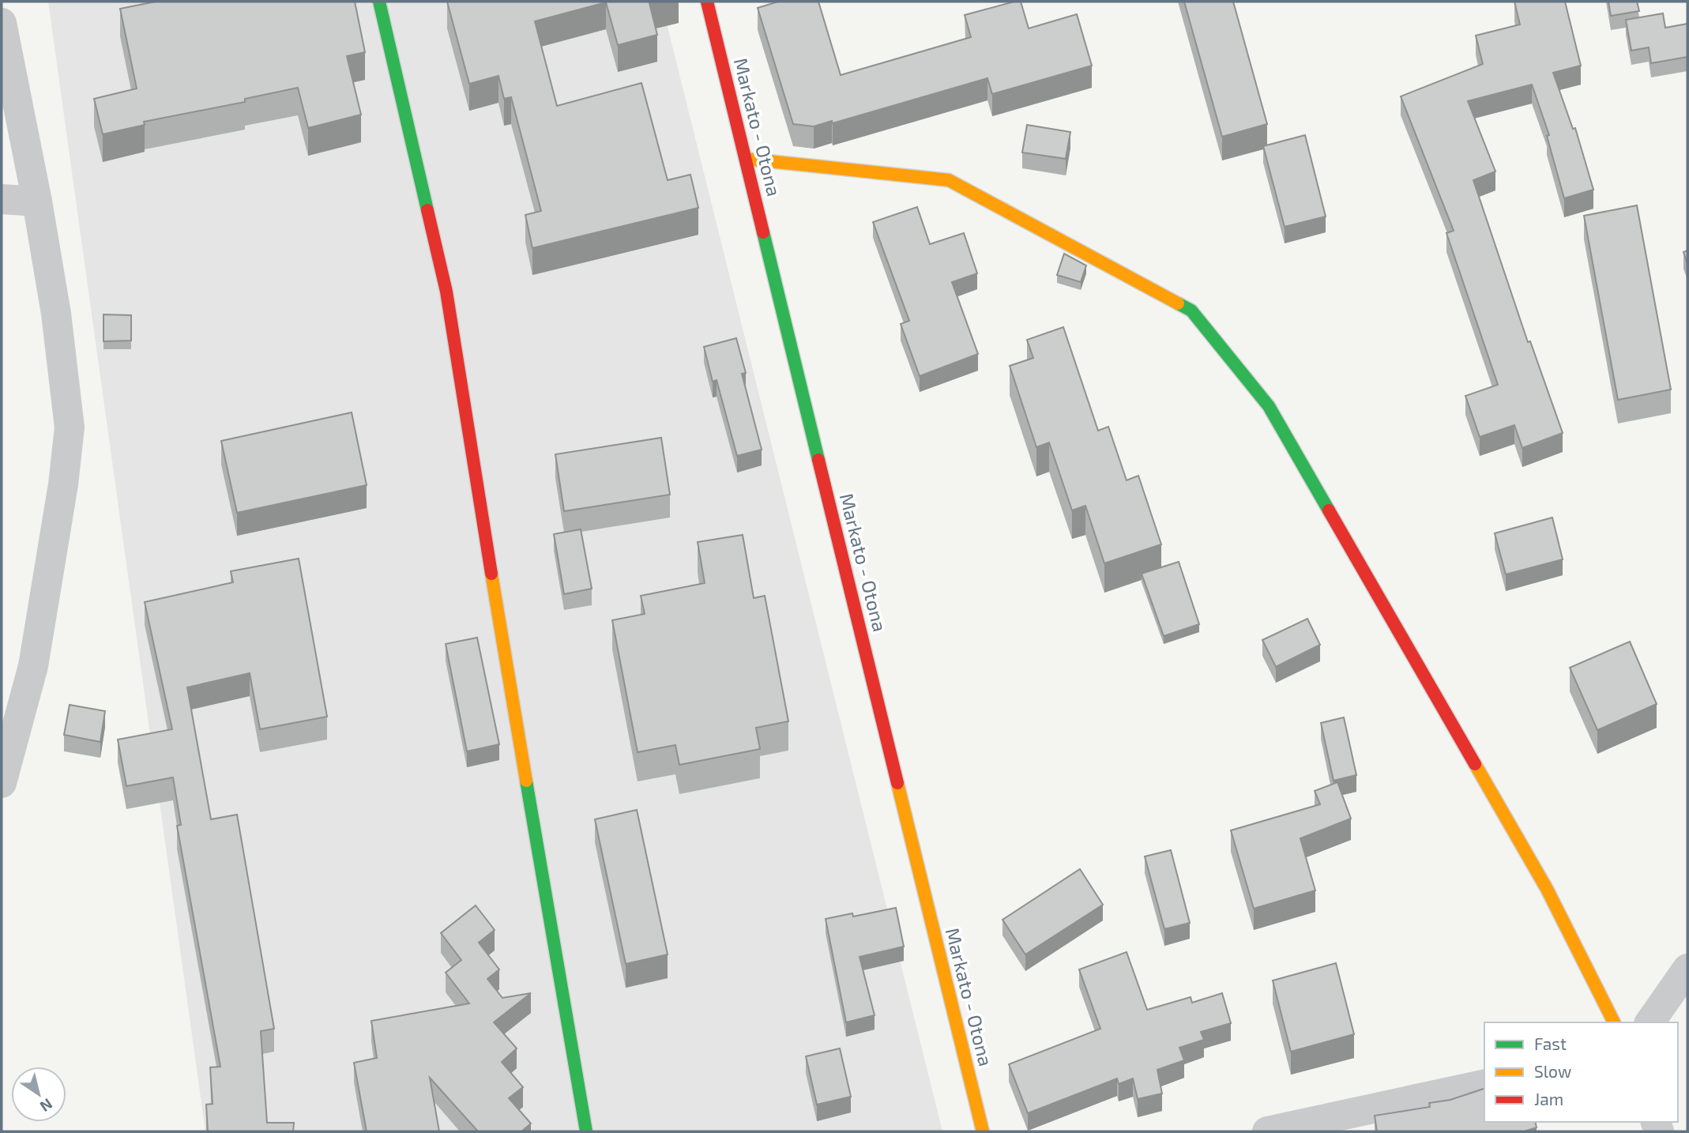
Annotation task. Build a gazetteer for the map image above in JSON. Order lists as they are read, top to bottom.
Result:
{
  "streets": {
    "street": ["Markato - Otona"]
  },
  "legend": ["Fast", "Slow", "Jam"],
  "north": "bottom right"
}
